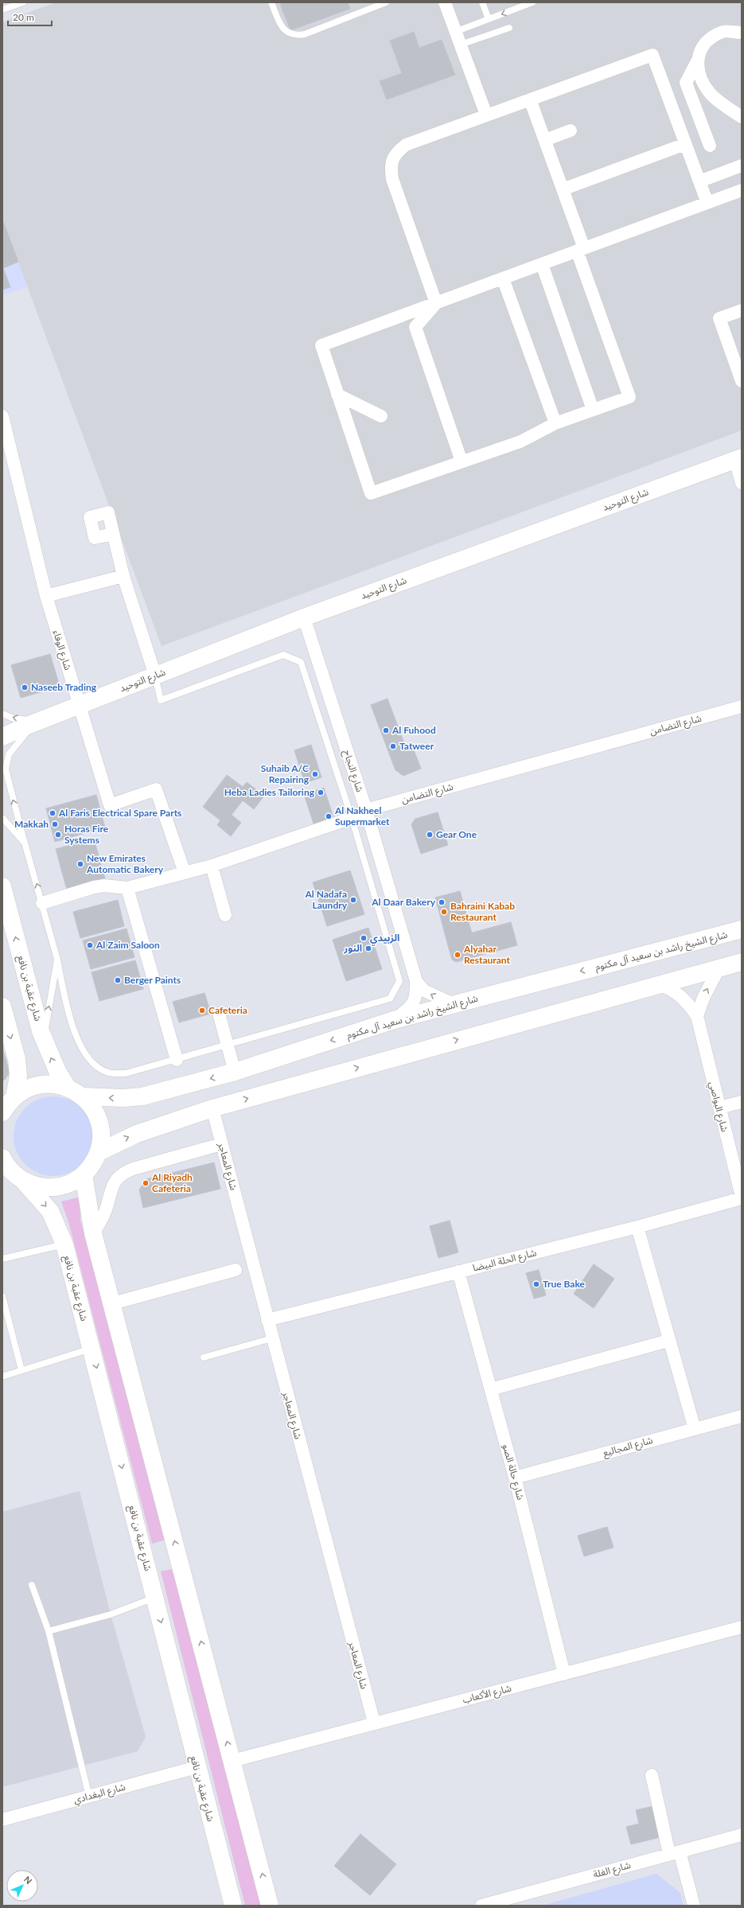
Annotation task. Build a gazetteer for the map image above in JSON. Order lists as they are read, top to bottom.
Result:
{
  "streets": {
    "street": [
      "شارع التوحيد",
      "شارع الوفاء",
      "شارع التضامن",
      "شارع النجاح",
      "شارع الشيخ راشد بن سعيد آل مكتوم",
      "شارع عقبة بن نافع",
      "شارع البواصي",
      "شارع المعاجر",
      "شارع الحلة البيضا",
      "شارع المجاليع",
      "شارع حالة الصو",
      "شارع الأكعاب",
      "شارع البغدادي",
      "شارع الغلة"
    ]
  },
  "crossings": [
    ["شارع التوحيد", "شارع الوفاء"],
    ["شارع التوحيد", "شارع النجاح"],
    ["شارع الوفاء", "شارع التضامن"],
    ["شارع التضامن", "شارع النجاح"],
    ["شارع النجاح", "شارع الشيخ راشد بن سعيد آل مكتوم"],
    ["شارع عقبة بن نافع", "شارع البغدادي"],
    ["شارع البواصي", "شارع الحلة البيضا"],
    ["شارع المعاجر", "شارع الحلة البيضا"],
    ["شارع المعاجر", "شارع الأكعاب"],
    ["شارع الحلة البيضا", "شارع حالة الصو"],
    ["شارع المجاليع", "شارع حالة الصو"],
    ["شارع حالة الصو", "شارع الأكعاب"]
  ],
  "places": [
    "Naseeb Trading",
    "Al Fuhood",
    "Tatweer",
    "Suhaib A/C Repairing",
    "Heba Ladies Tailoring",
    "Al Faris Electrical Spare Parts",
    "Al Nakheel Supermarket",
    "Makkah",
    "Horas Fire Systems",
    "Gear One",
    "New Emirates Automatic Bakery",
    "Al Nadafa Laundry",
    "Al Daar Bakery",
    "Bahraini Kabab Restaurant",
    "الزبيدي",
    "Al Zaim Saloon",
    "النور",
    "Alyahar Restaurant",
    "Berger Paints",
    "Cafeteria",
    "Al Riyadh Cafeteria",
    "True Bake"
  ],
  "scale_bar": "20 m",
  "north": "top right"
}
